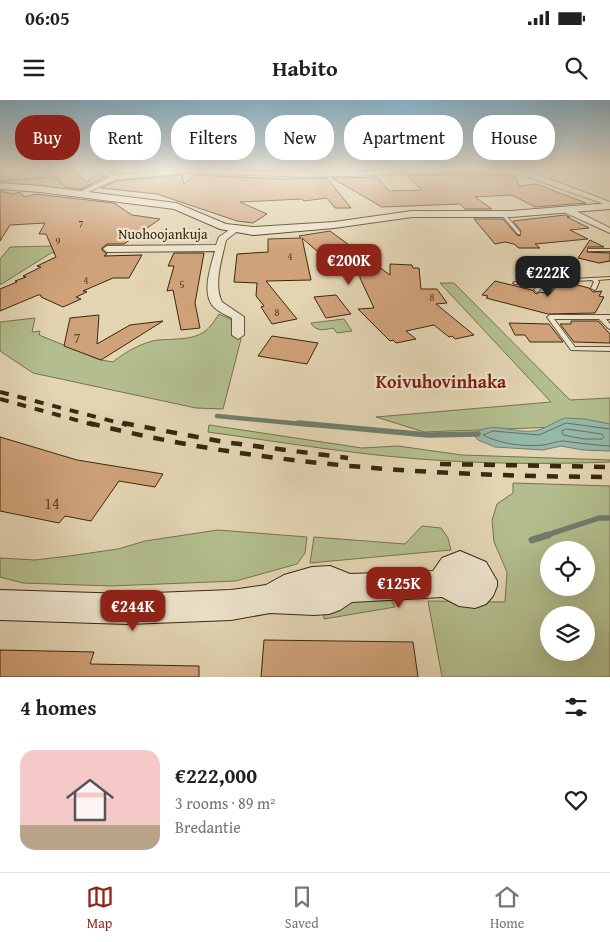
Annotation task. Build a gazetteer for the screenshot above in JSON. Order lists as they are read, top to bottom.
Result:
{
  "streets": {
    "street": ["Nuohoojankuja"]
  },
  "districts": ["Koivuhovinhaka"],
  "house_numbers": [
    "7",
    "9",
    "4",
    "4",
    "5",
    "8",
    "8",
    "7",
    "14"
  ],
  "page": {
    "status": "06:05",
    "header": "Habito",
    "chip": [
      "Buy",
      "Rent",
      "Filters",
      "New",
      "Apartment",
      "House"
    ],
    "price": [
      "€200K",
      "€222K",
      "€125K",
      "€244K"
    ],
    "heading": "4 homes",
    "list": [
      {
        "name": "€222,000",
        "note": "3 rooms · 89 m² · Bredantie"
      }
    ],
    "tabs": ["Map", "Saved", "Home"]
  }
}
